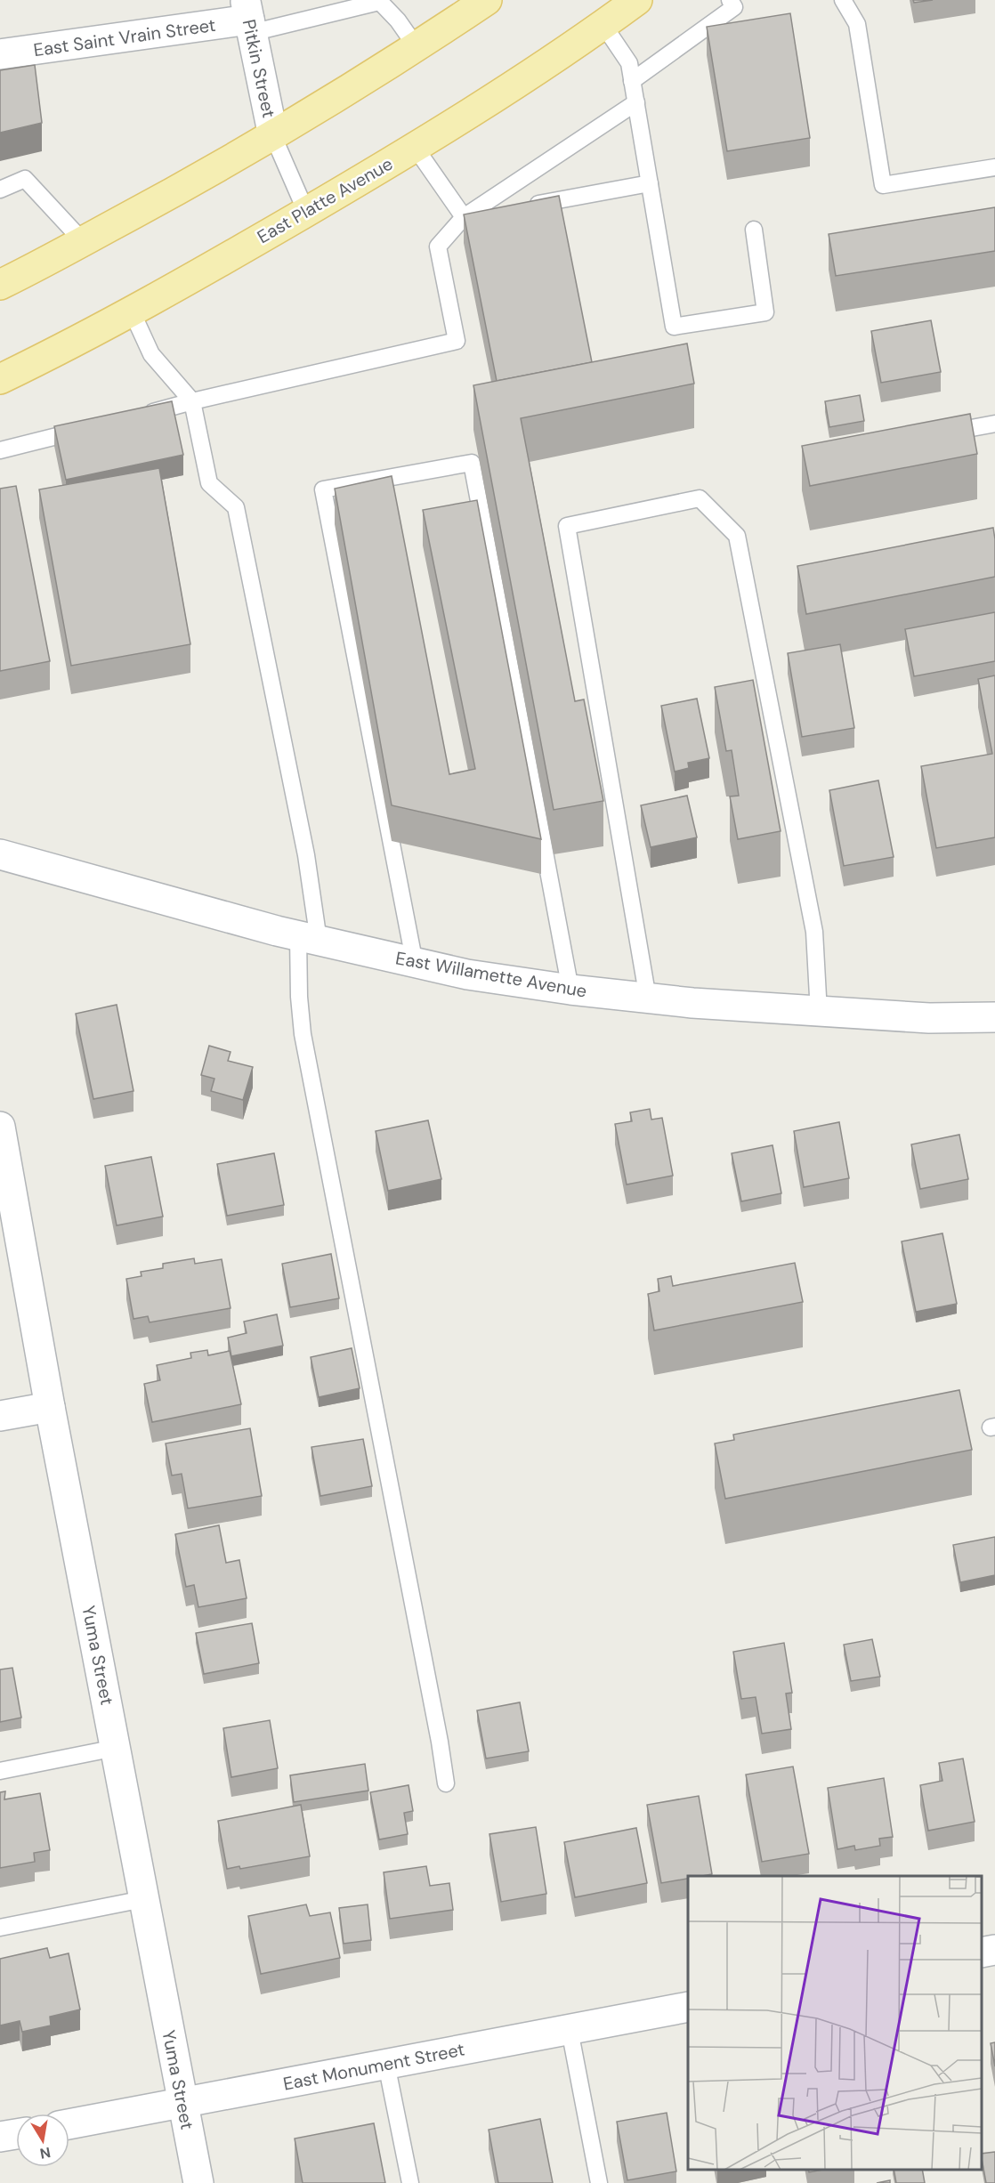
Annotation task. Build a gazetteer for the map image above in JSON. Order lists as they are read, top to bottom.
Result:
{
  "streets": {
    "main road": ["East Platte Avenue"],
    "street": [
      "East Saint Vrain Street",
      "Pitkin Street",
      "East Willamette Avenue",
      "Yuma Street",
      "East Monument Street"
    ]
  },
  "crossings": [
    ["East Saint Vrain Street", "Pitkin Street"],
    ["Yuma Street", "East Monument Street"]
  ],
  "north": "bottom"
}
